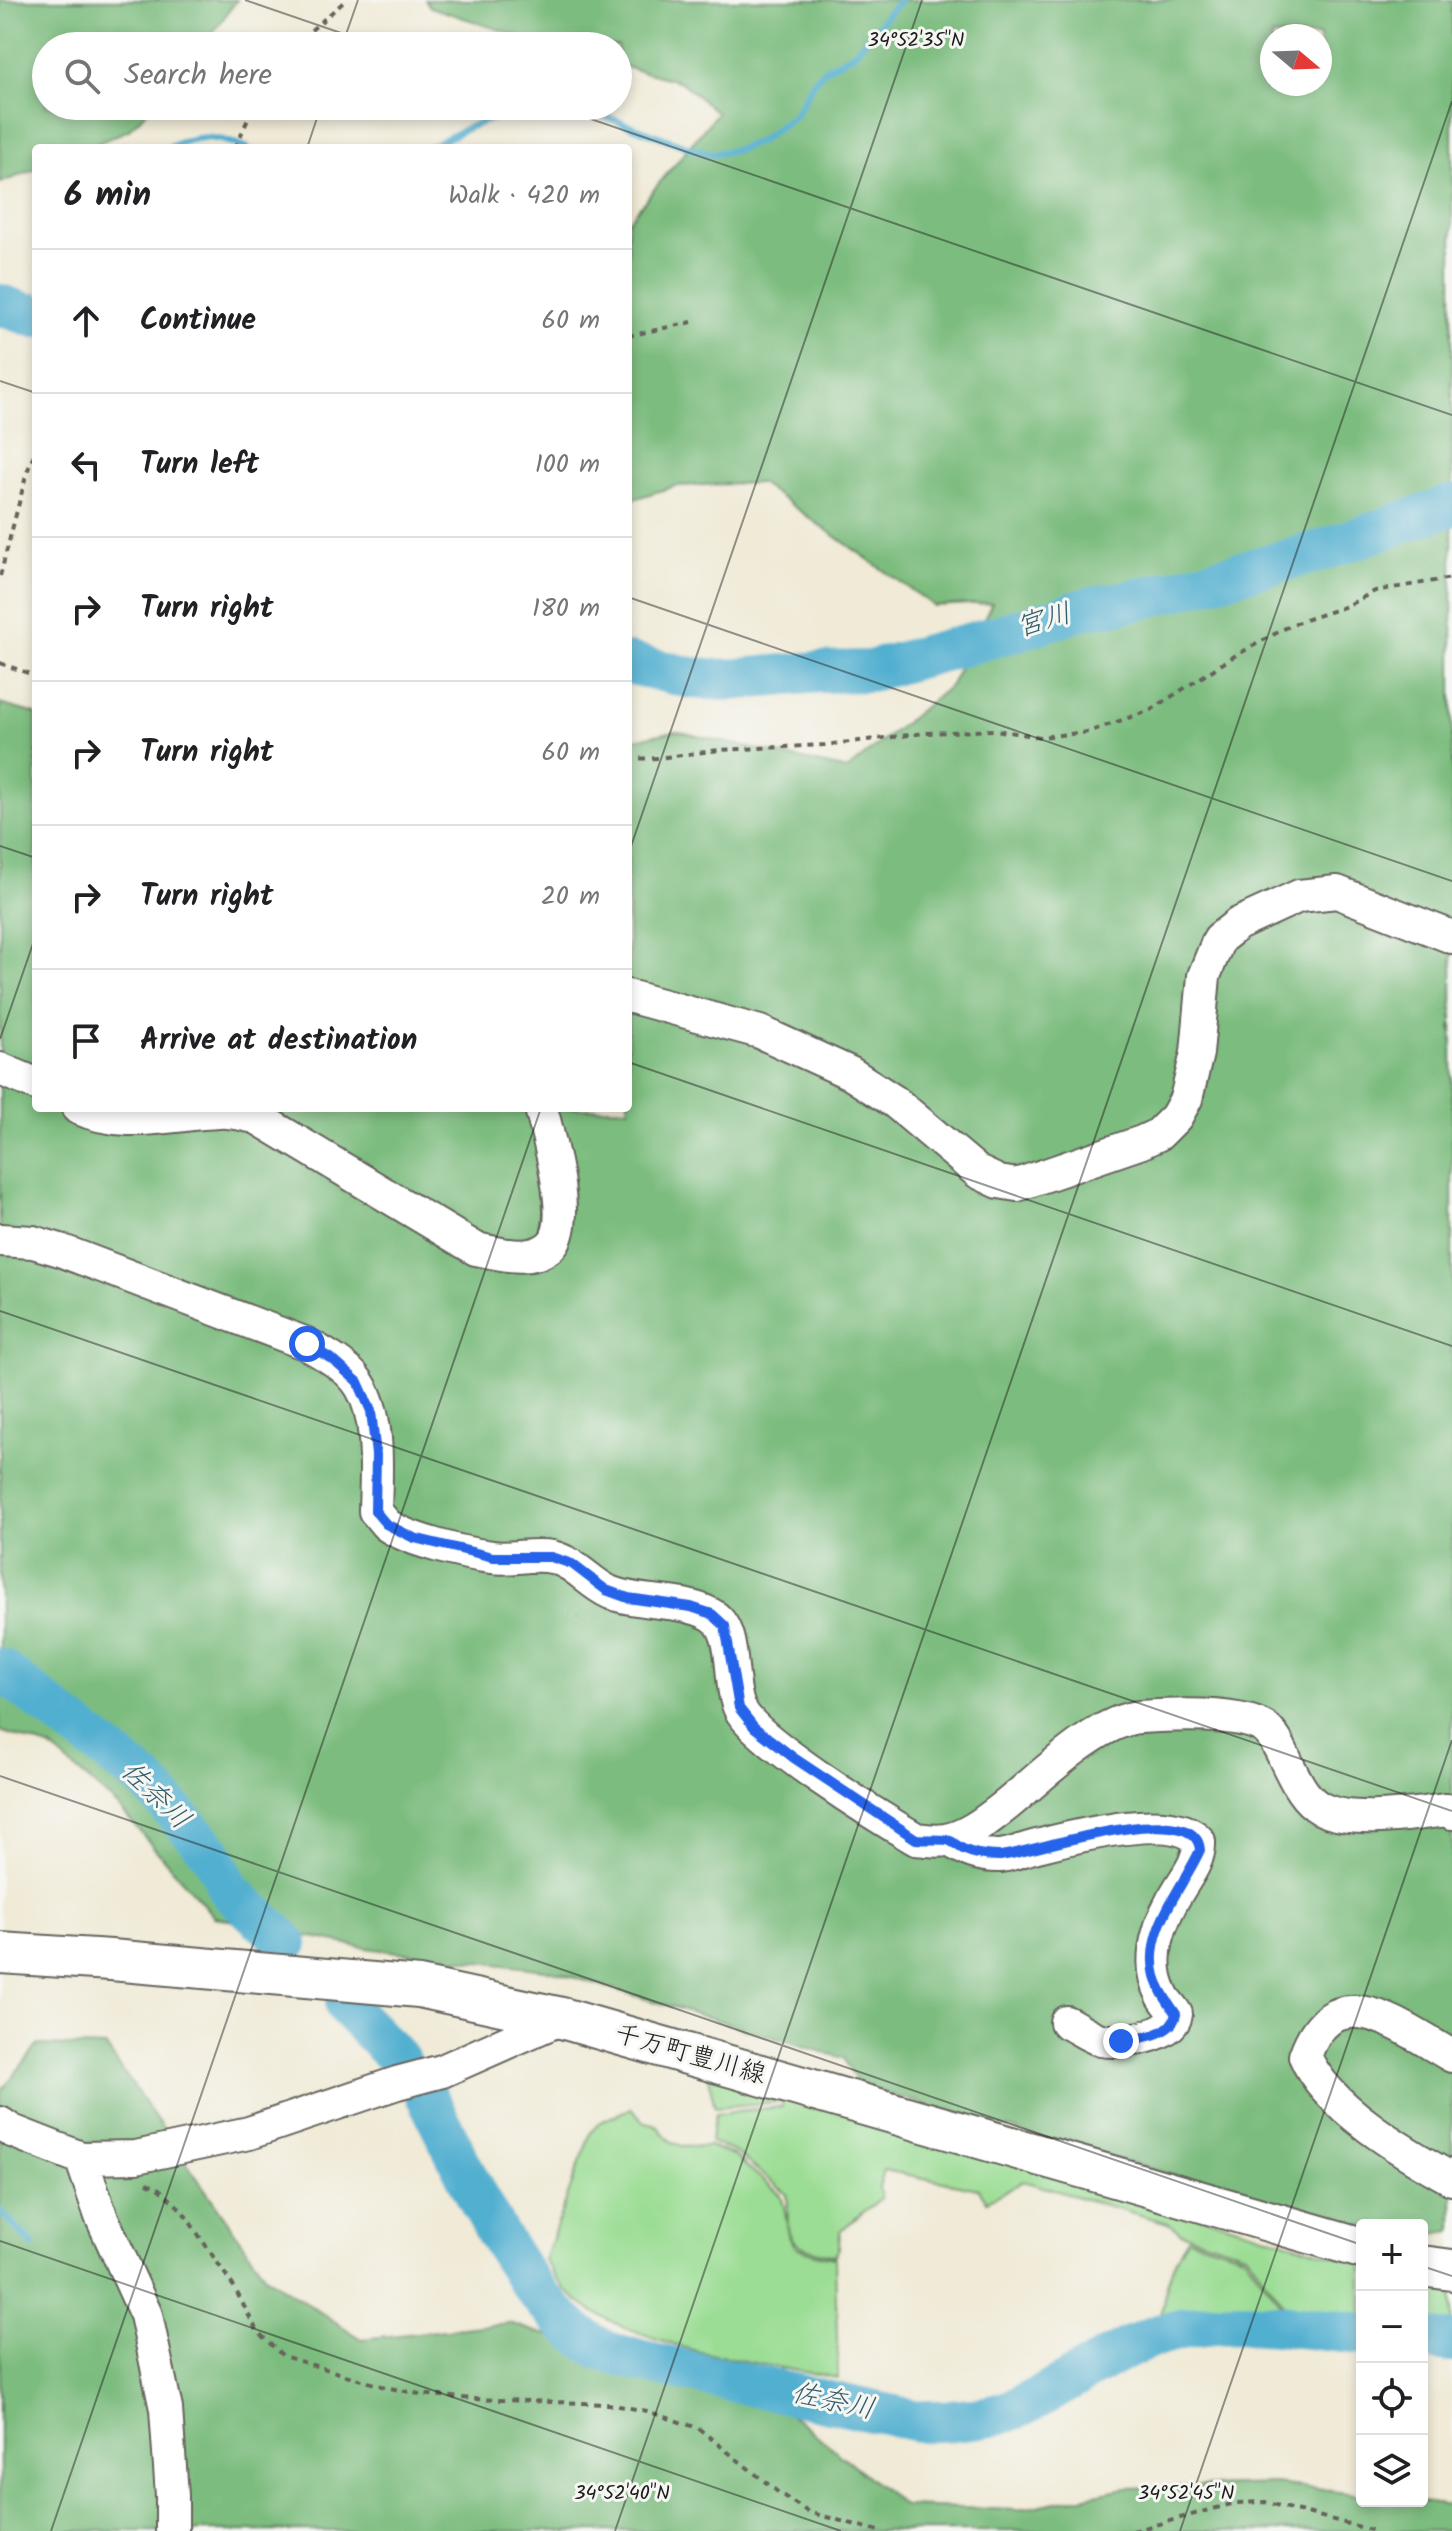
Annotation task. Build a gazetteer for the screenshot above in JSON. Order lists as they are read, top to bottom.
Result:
{
  "streets": {
    "main road": ["千万町豊川線"]
  },
  "water": ["宮川", "佐奈川"],
  "north": "right",
  "page": {
    "search": "Search here",
    "heading": ["6 min", "Walk · 420 m"],
    "list": [
      ["Continue", "60 m"],
      ["Turn left", "100 m"],
      ["Turn right", "180 m"],
      ["Turn right", "60 m"],
      ["Turn right", "20 m"],
      "Arrive at destination"
    ],
    "map_buttons": ["+", "−"]
  },
  "coordinates": ["34°52'35\"N", "34°52'40\"N", "34°52'45\"N"]
}
